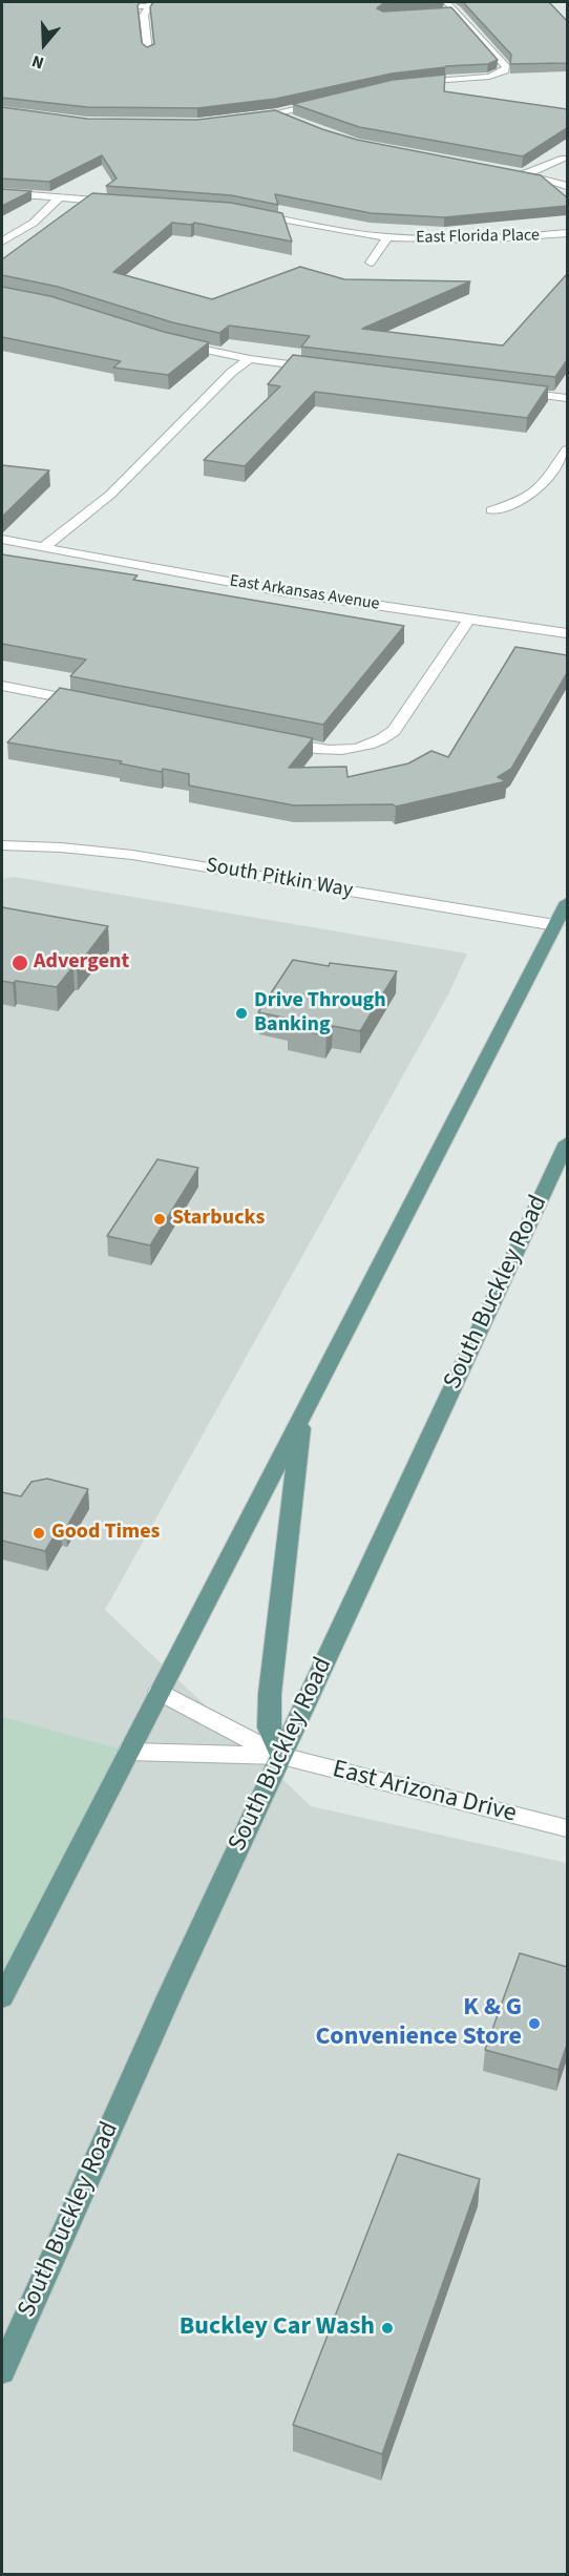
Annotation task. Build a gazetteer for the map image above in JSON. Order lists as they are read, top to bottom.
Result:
{
  "streets": {
    "main road": ["South Buckley Road"],
    "street": [
      "East Florida Place",
      "East Arkansas Avenue",
      "South Pitkin Way",
      "East Arizona Drive"
    ]
  },
  "crossings": [
    ["South Buckley Road", "East Arizona Drive"]
  ],
  "places": [
    "Advergent",
    "Drive Through Banking",
    "Starbucks",
    "Good Times",
    "K & G Convenience Store",
    "Buckley Car Wash"
  ],
  "north": "bottom"
}
